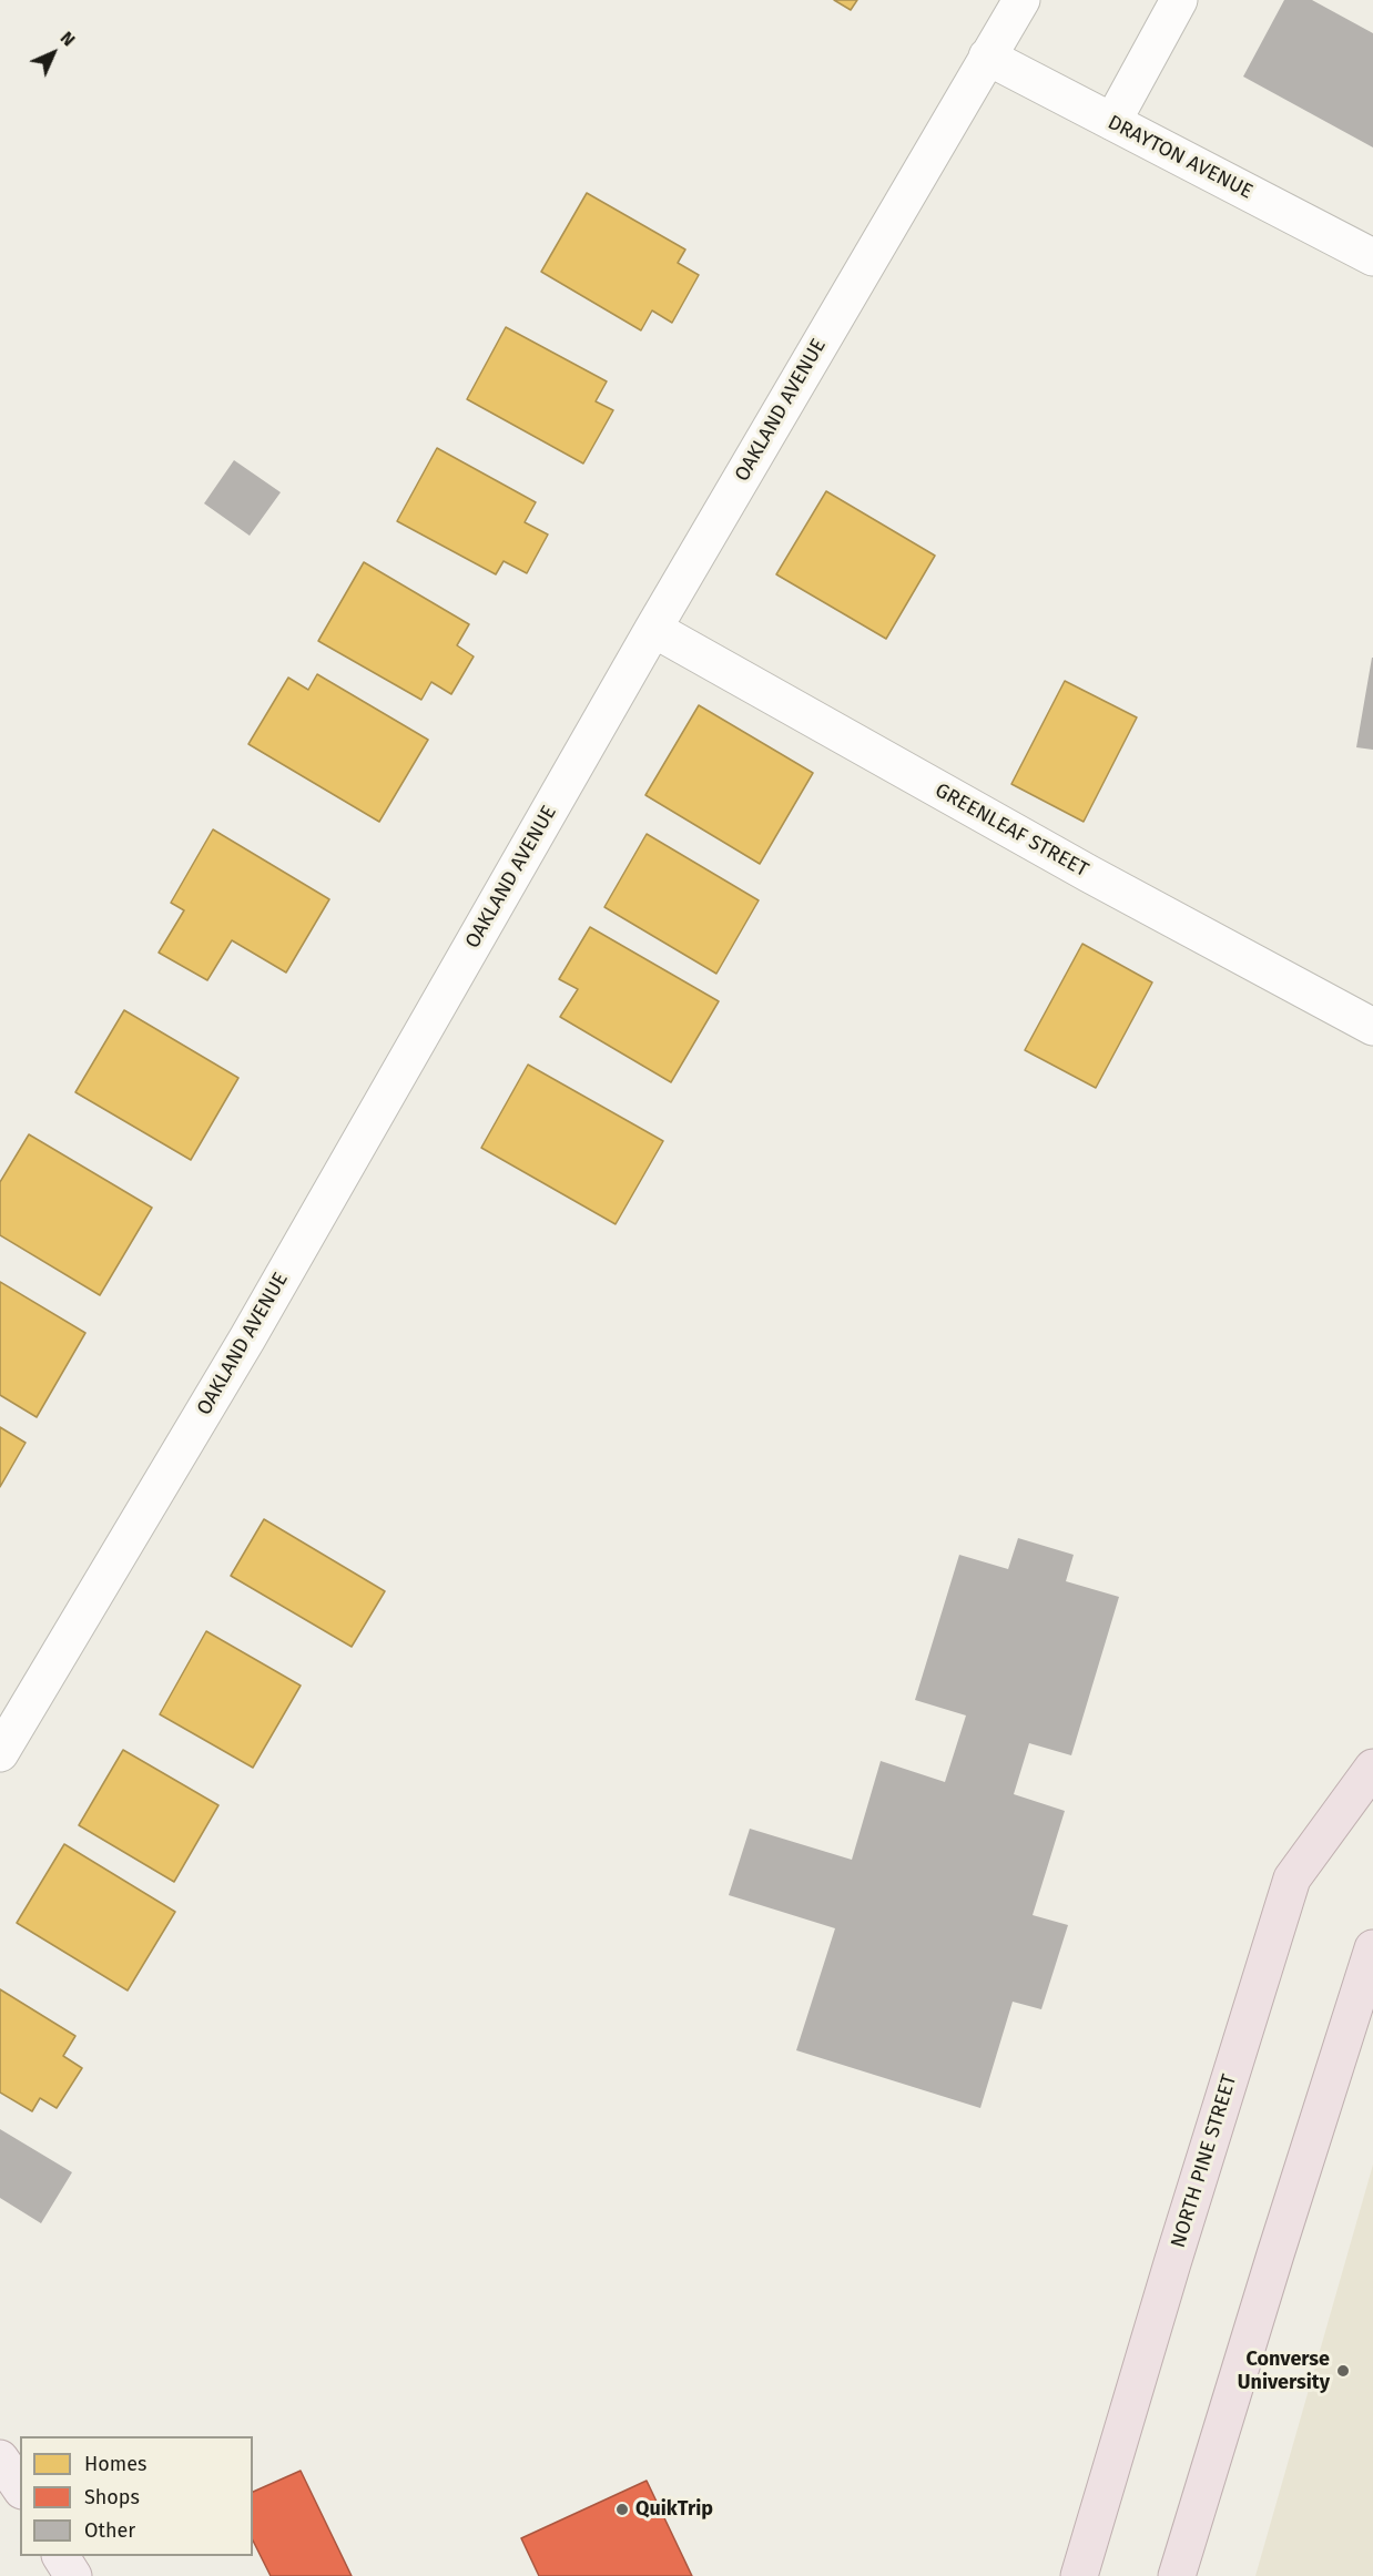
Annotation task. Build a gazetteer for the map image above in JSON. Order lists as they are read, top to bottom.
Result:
{
  "streets": {
    "highway": ["NORTH PINE STREET"],
    "street": ["DRAYTON AVENUE", "OAKLAND AVENUE", "GREENLEAF STREET"]
  },
  "crossings": [
    ["DRAYTON AVENUE", "OAKLAND AVENUE"],
    ["OAKLAND AVENUE", "GREENLEAF STREET"]
  ],
  "places": ["Converse University", "QuikTrip"],
  "legend": ["Homes", "Shops", "Other"],
  "north": "top right"
}
